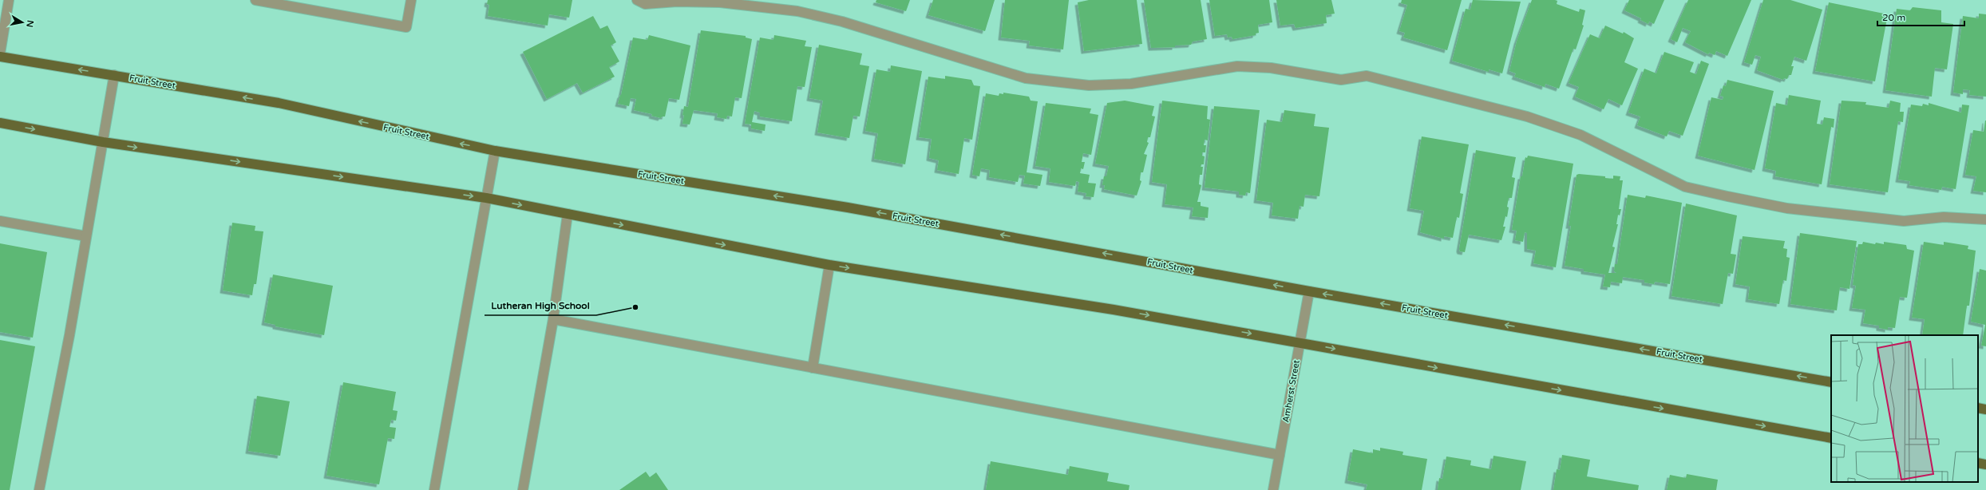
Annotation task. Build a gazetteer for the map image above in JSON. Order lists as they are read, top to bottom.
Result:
{
  "streets": {
    "main road": ["Fruit Street"],
    "street": ["Amherst Street"]
  },
  "crossings": [
    ["Fruit Street", "Amherst Street"]
  ],
  "places": ["Lutheran High School"],
  "scale_bar": "20 m",
  "north": "right"
}
